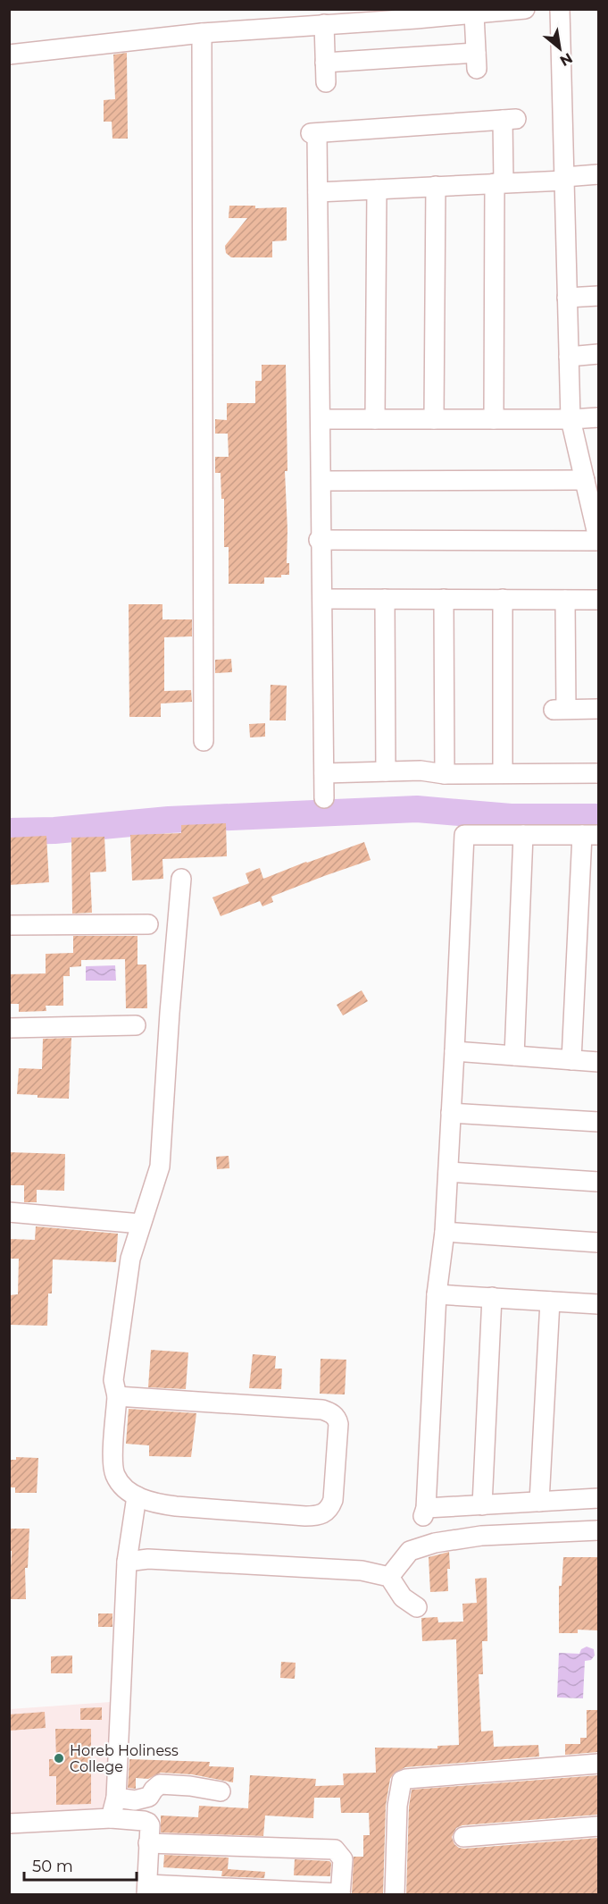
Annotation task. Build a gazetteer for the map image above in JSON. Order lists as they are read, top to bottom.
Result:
{
  "places": ["Horeb Holiness College"],
  "scale_bar": "50 m",
  "north": "bottom right"
}
